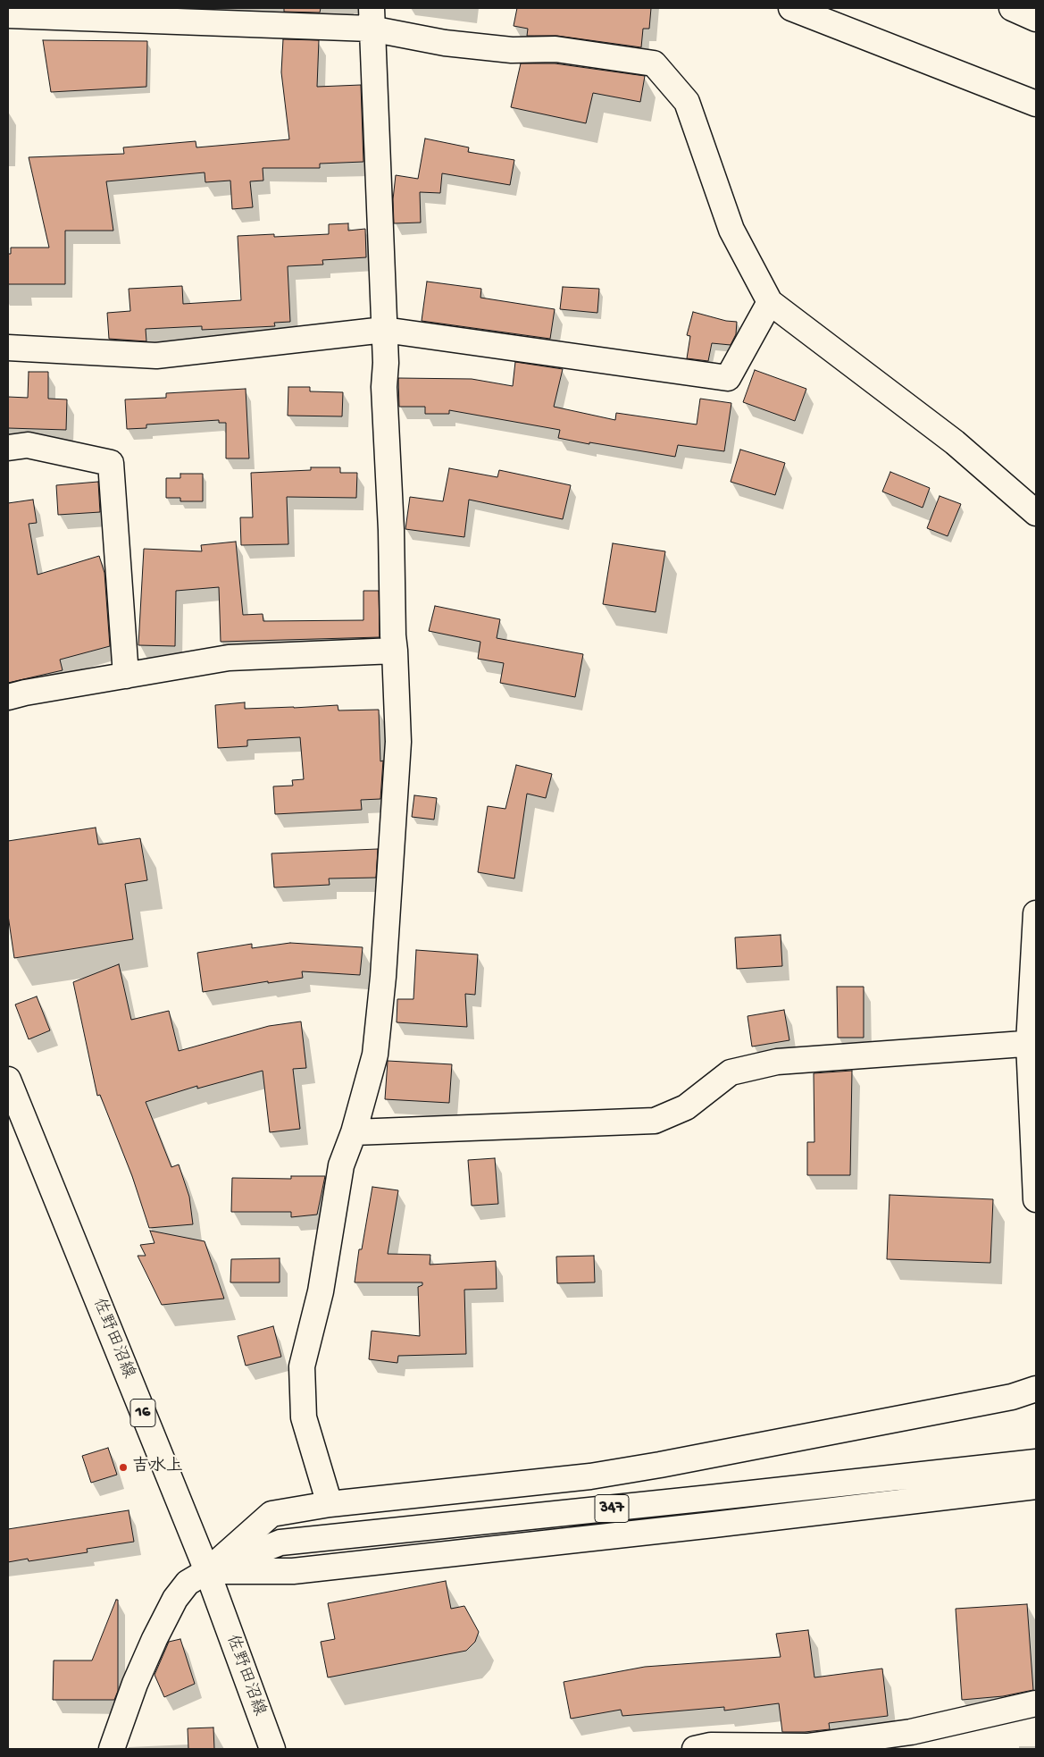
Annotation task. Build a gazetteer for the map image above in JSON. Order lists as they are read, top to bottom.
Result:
{
  "streets": {
    "main road": ["佐野田沼線", "16", "347"]
  },
  "crossings": [
    ["佐野田沼線", "347"]
  ],
  "places": ["吉水上"]
}
